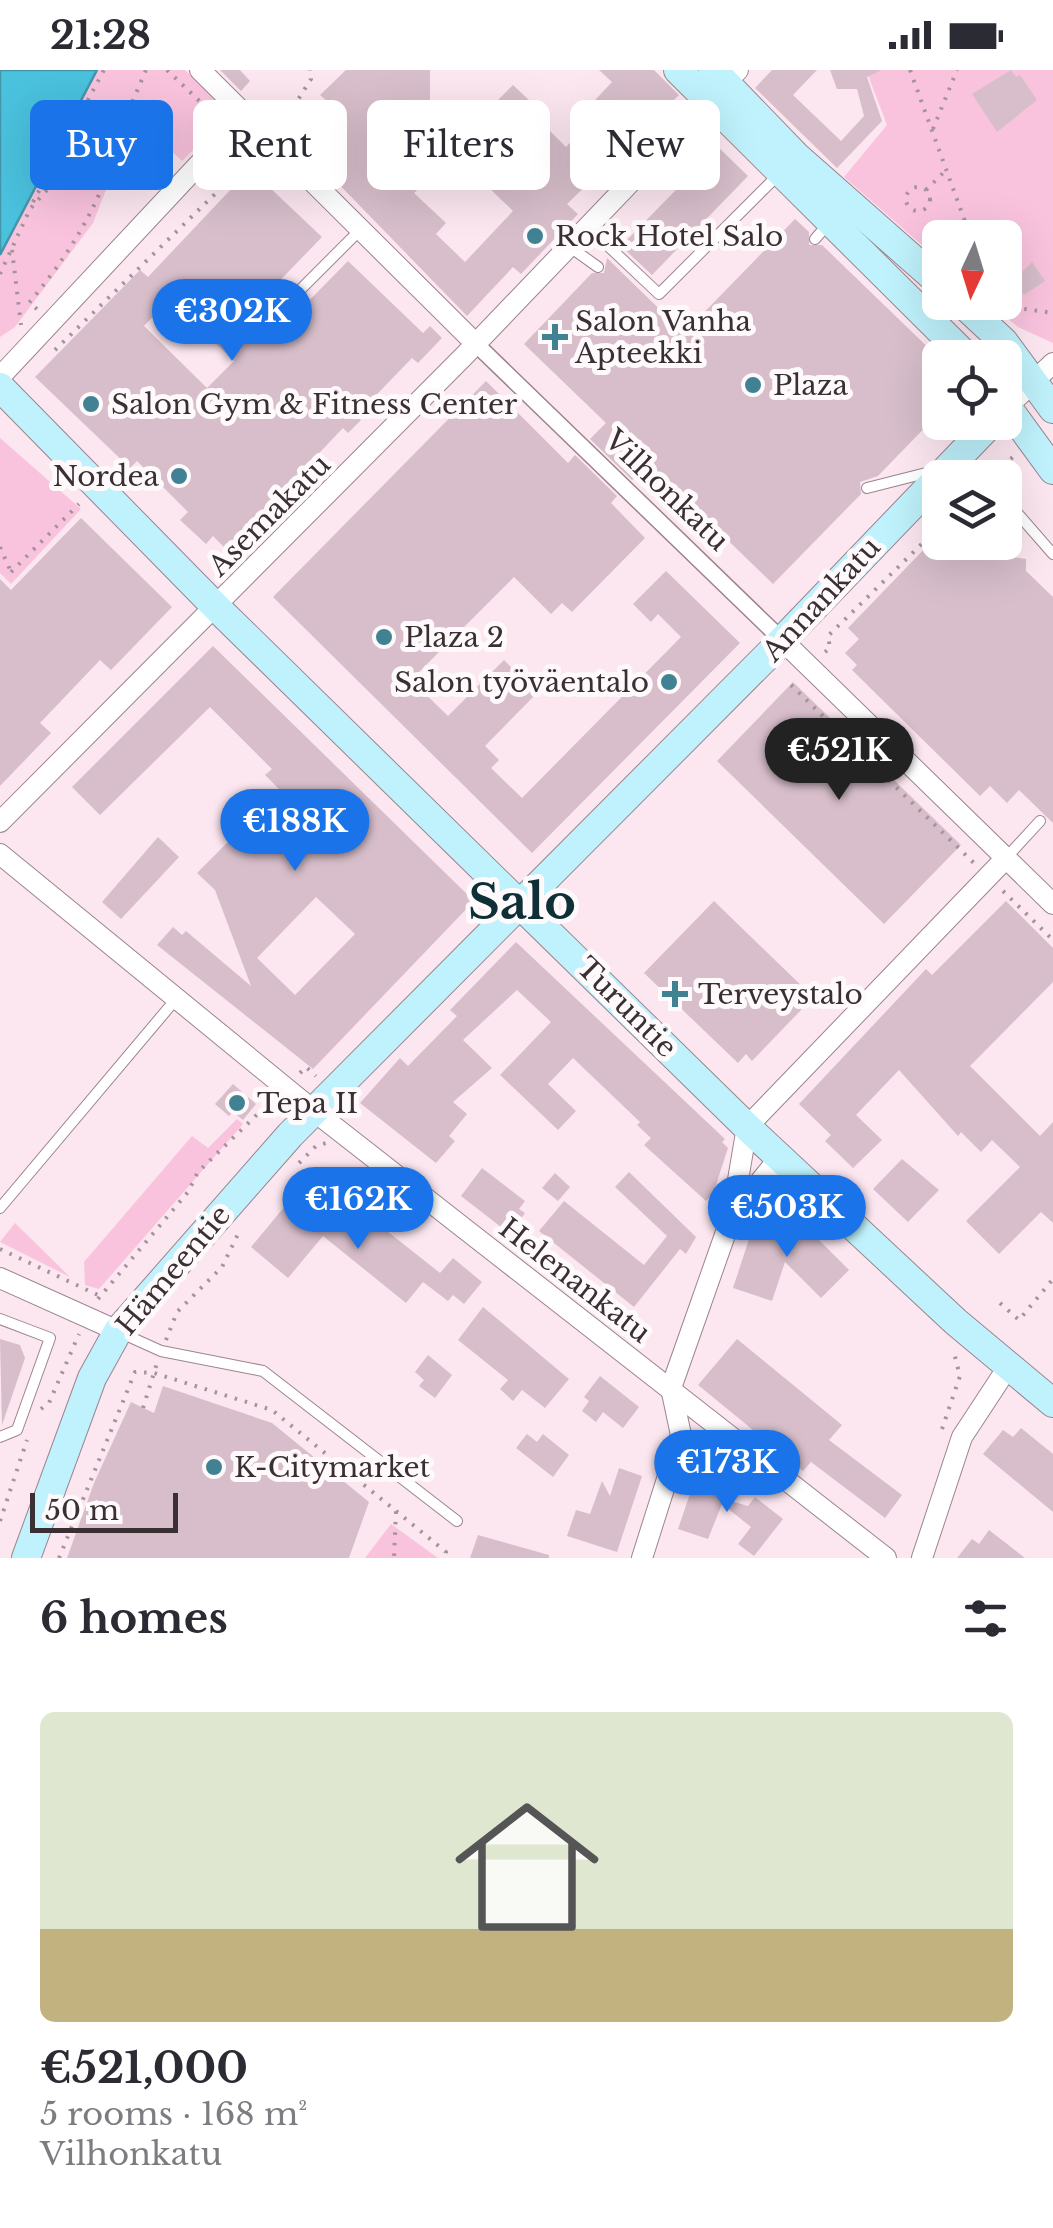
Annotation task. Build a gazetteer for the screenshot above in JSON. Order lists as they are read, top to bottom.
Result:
{
  "streets": {
    "main road": ["Annankatu", "Turuntie", "Hämeentie"],
    "street": ["Vilhonkatu", "Asemakatu", "Helenankatu"]
  },
  "crossings": [
    ["Vilhonkatu", "Asemakatu"],
    ["Vilhonkatu", "Annankatu"],
    ["Asemakatu", "Turuntie"],
    ["Annankatu", "Turuntie"],
    ["Annankatu", "Hämeentie"],
    ["Turuntie", "Hämeentie"],
    ["Hämeentie", "Helenankatu"]
  ],
  "districts": ["Salo"],
  "places": {
    "other": [
      "Rock Hotel Salo",
      "Plaza",
      "Salon Gym & Fitness Center",
      "Nordea",
      "Plaza 2",
      "Salon työväentalo",
      "Tepa II",
      "K-Citymarket"
    ],
    "health": ["Salon Vanha Apteekki", "Terveystalo"]
  },
  "scale_bar": "50 m",
  "north": "bottom",
  "page": {
    "status": "21:28",
    "chip": [
      "Buy",
      "Rent",
      "Filters",
      "New"
    ],
    "price": [
      "€302K",
      "€521K",
      "€188K",
      "€162K",
      "€503K",
      "€173K"
    ],
    "scale": "50 m",
    "heading": "6 homes",
    "list": [
      {
        "name": "€521,000",
        "note": "5 rooms · 168 m² · Vilhonkatu"
      }
    ]
  }
}
